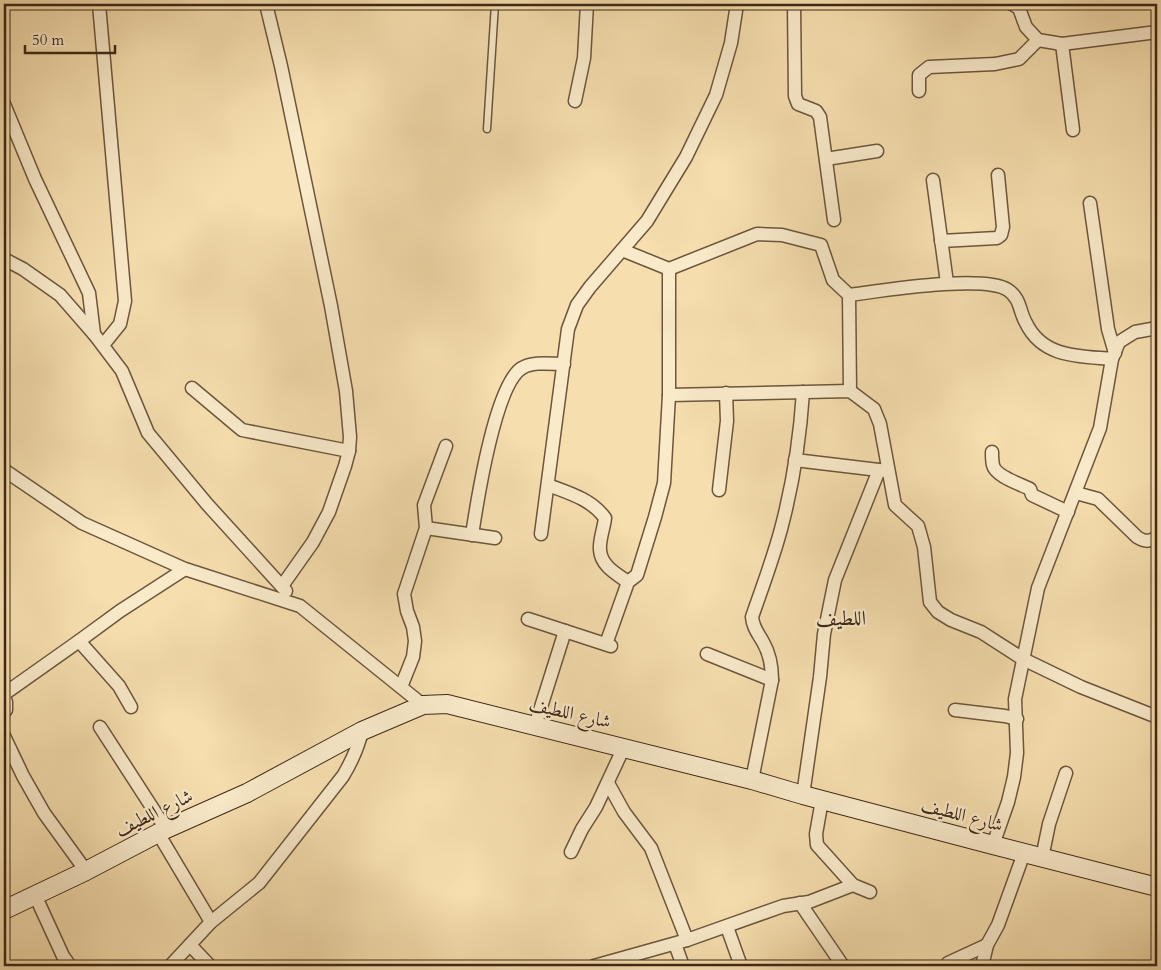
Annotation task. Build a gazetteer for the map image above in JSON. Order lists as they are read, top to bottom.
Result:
{
  "streets": {
    "street": ["شارع اللطيف"]
  },
  "districts": ["اللطيف"],
  "scale_bar": "50 m"
}
